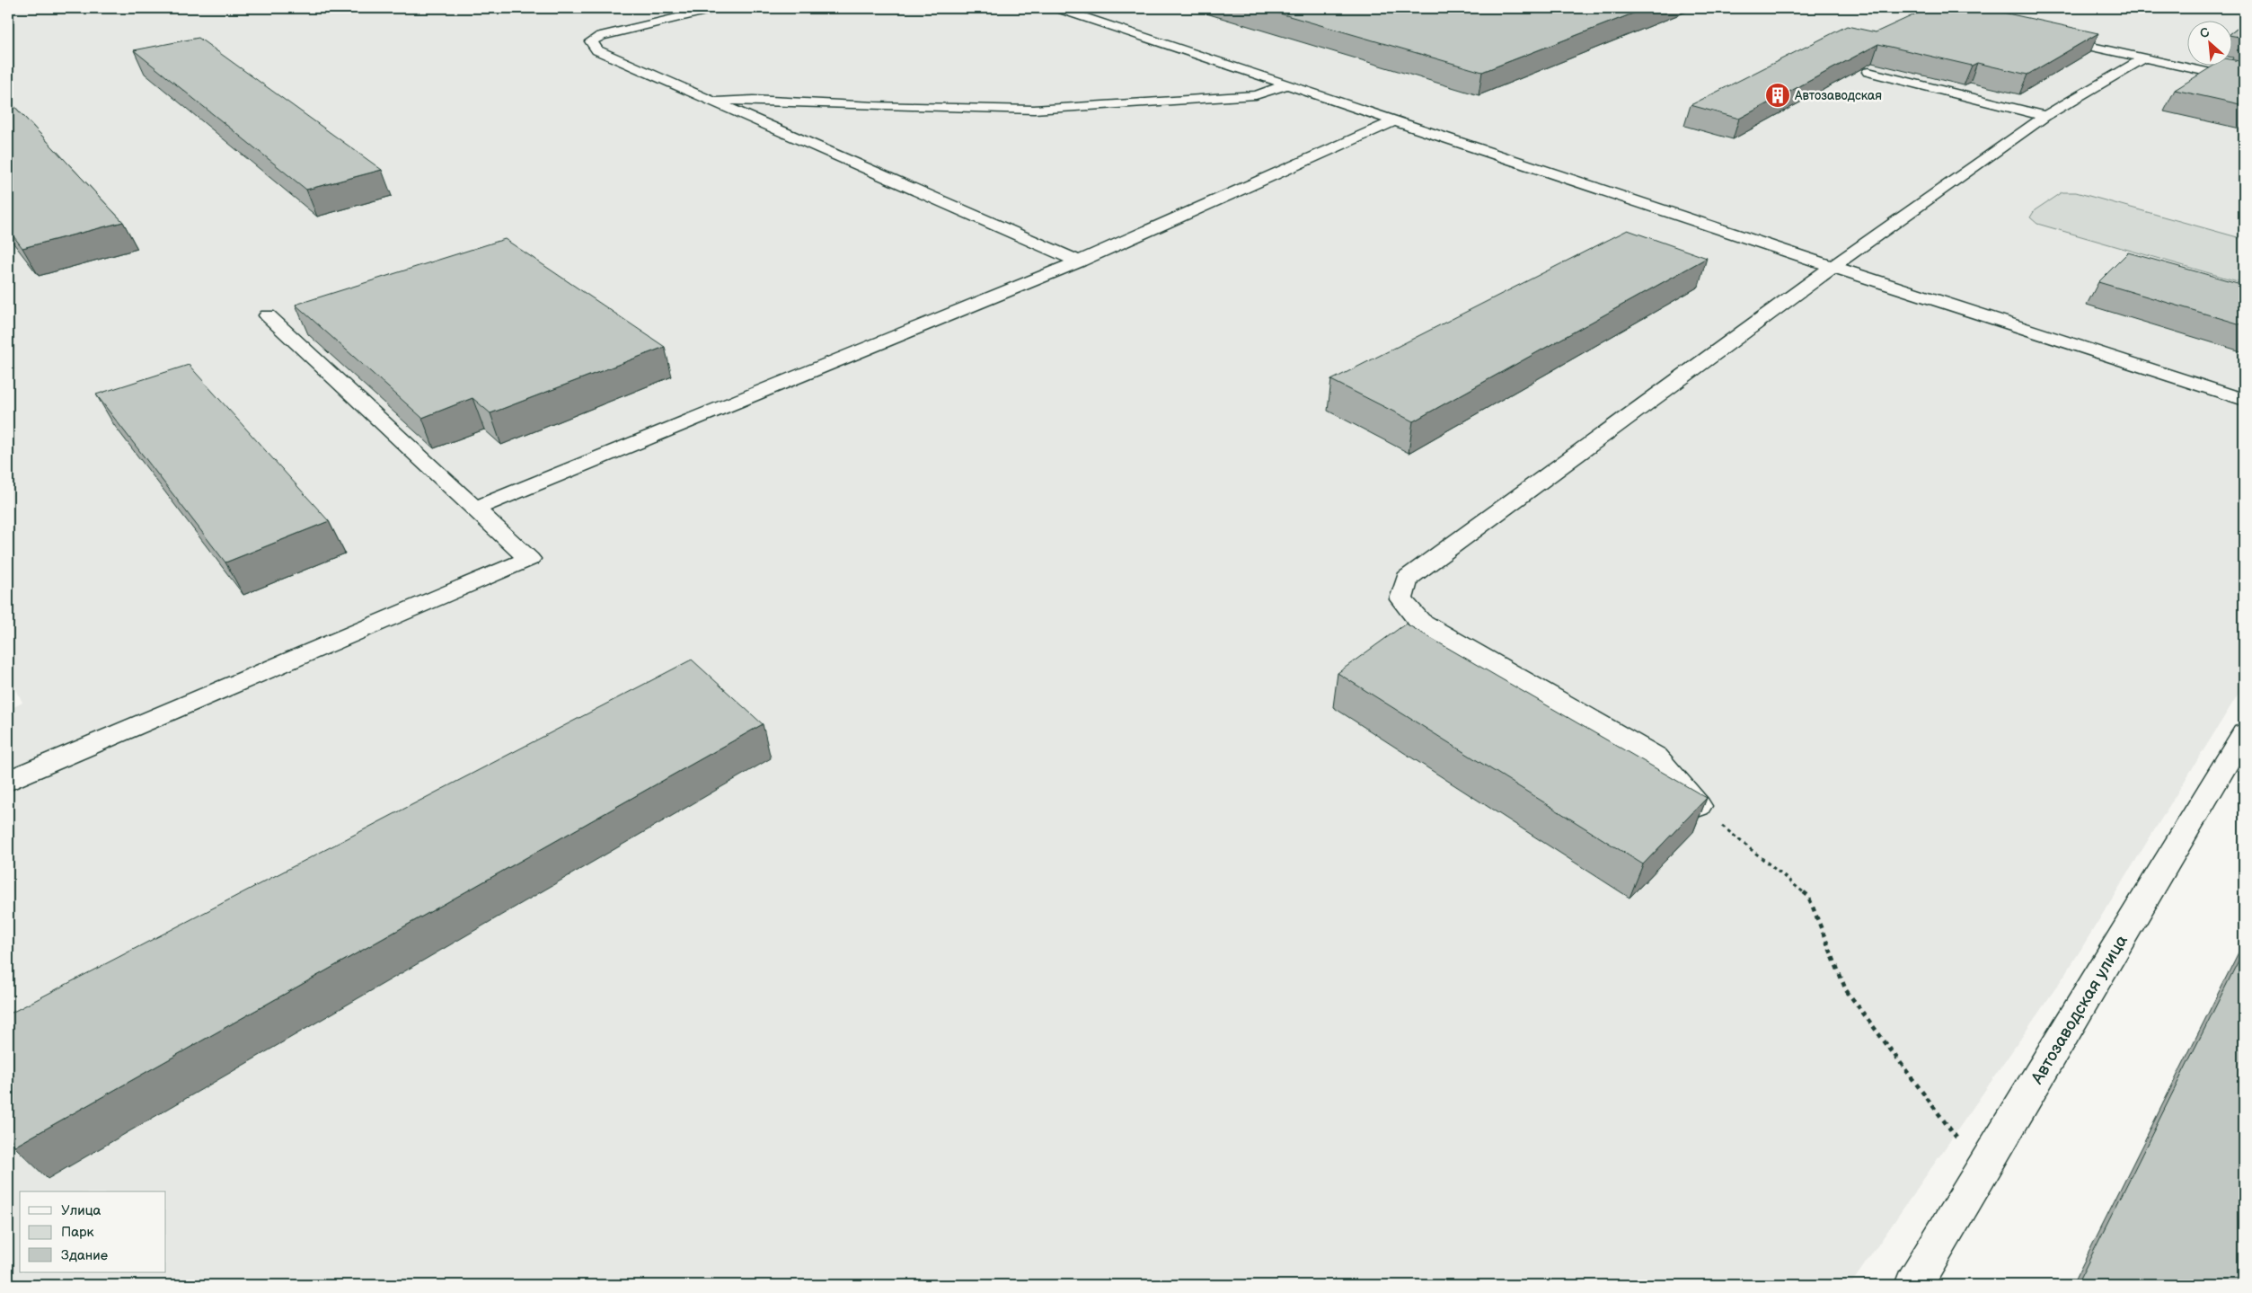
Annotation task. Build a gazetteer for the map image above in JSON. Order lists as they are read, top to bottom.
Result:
{
  "streets": {
    "street": ["Автозаводская улица"]
  },
  "places": {
    "building": ["Автозаводская"]
  },
  "legend": ["Улица", "Парк", "Здание"],
  "north": "top left"
}
